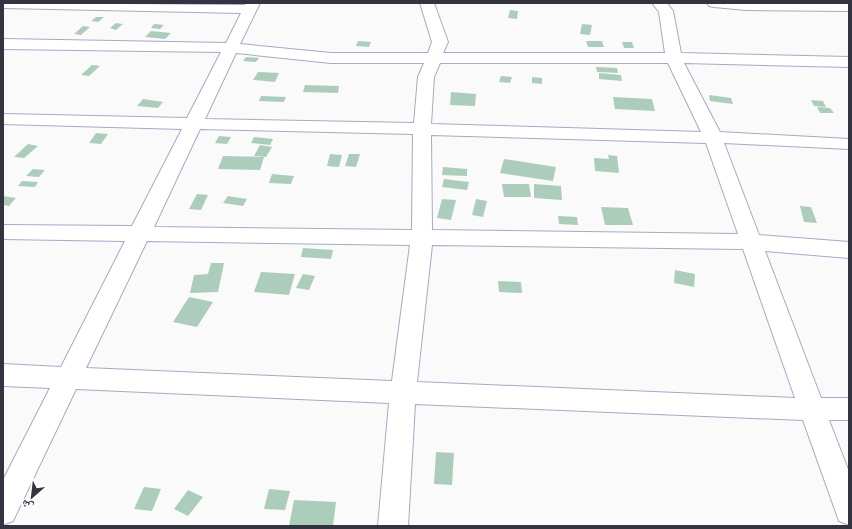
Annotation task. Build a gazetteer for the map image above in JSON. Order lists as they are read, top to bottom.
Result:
{
  "north": "bottom left"
}
